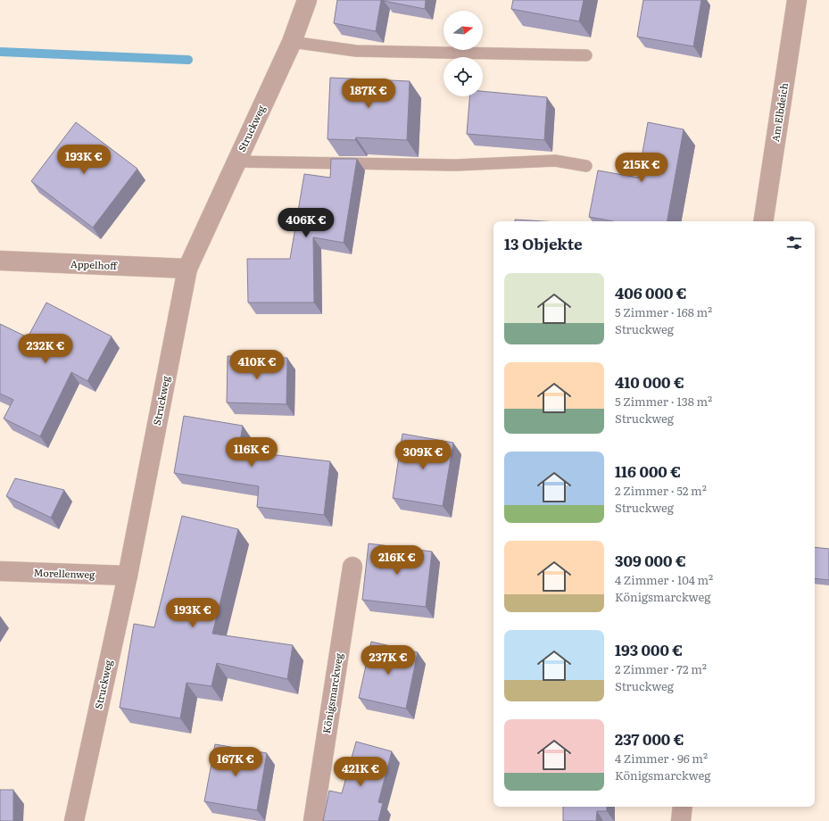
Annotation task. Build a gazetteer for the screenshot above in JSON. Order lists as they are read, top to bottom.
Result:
{
  "streets": {
    "street": [
      "Am Elbdeich",
      "Struckweg",
      "Appelhoff",
      "Morellenweg",
      "Königsmarckweg"
    ]
  },
  "crossings": [
    ["Struckweg", "Appelhoff"],
    ["Struckweg", "Morellenweg"]
  ],
  "north": "right",
  "page": {
    "price": [
      "187K €",
      "193K €",
      "215K €",
      "406K €",
      "232K €",
      "410K €",
      "116K €",
      "309K €",
      "216K €",
      "193K €",
      "237K €",
      "167K €",
      "421K €"
    ],
    "heading": "13 Objekte",
    "list": [
      {
        "name": "406 000 €",
        "note": "5 Zimmer · 168 m² · Struckweg"
      },
      {
        "name": "410 000 €",
        "note": "5 Zimmer · 138 m² · Struckweg"
      },
      {
        "name": "116 000 €",
        "note": "2 Zimmer · 52 m² · Struckweg"
      },
      {
        "name": "309 000 €",
        "note": "4 Zimmer · 104 m² · Königsmarckweg"
      },
      {
        "name": "193 000 €",
        "note": "2 Zimmer · 72 m² · Struckweg"
      },
      {
        "name": "237 000 €",
        "note": "4 Zimmer · 96 m² · Königsmarckweg"
      }
    ]
  }
}
